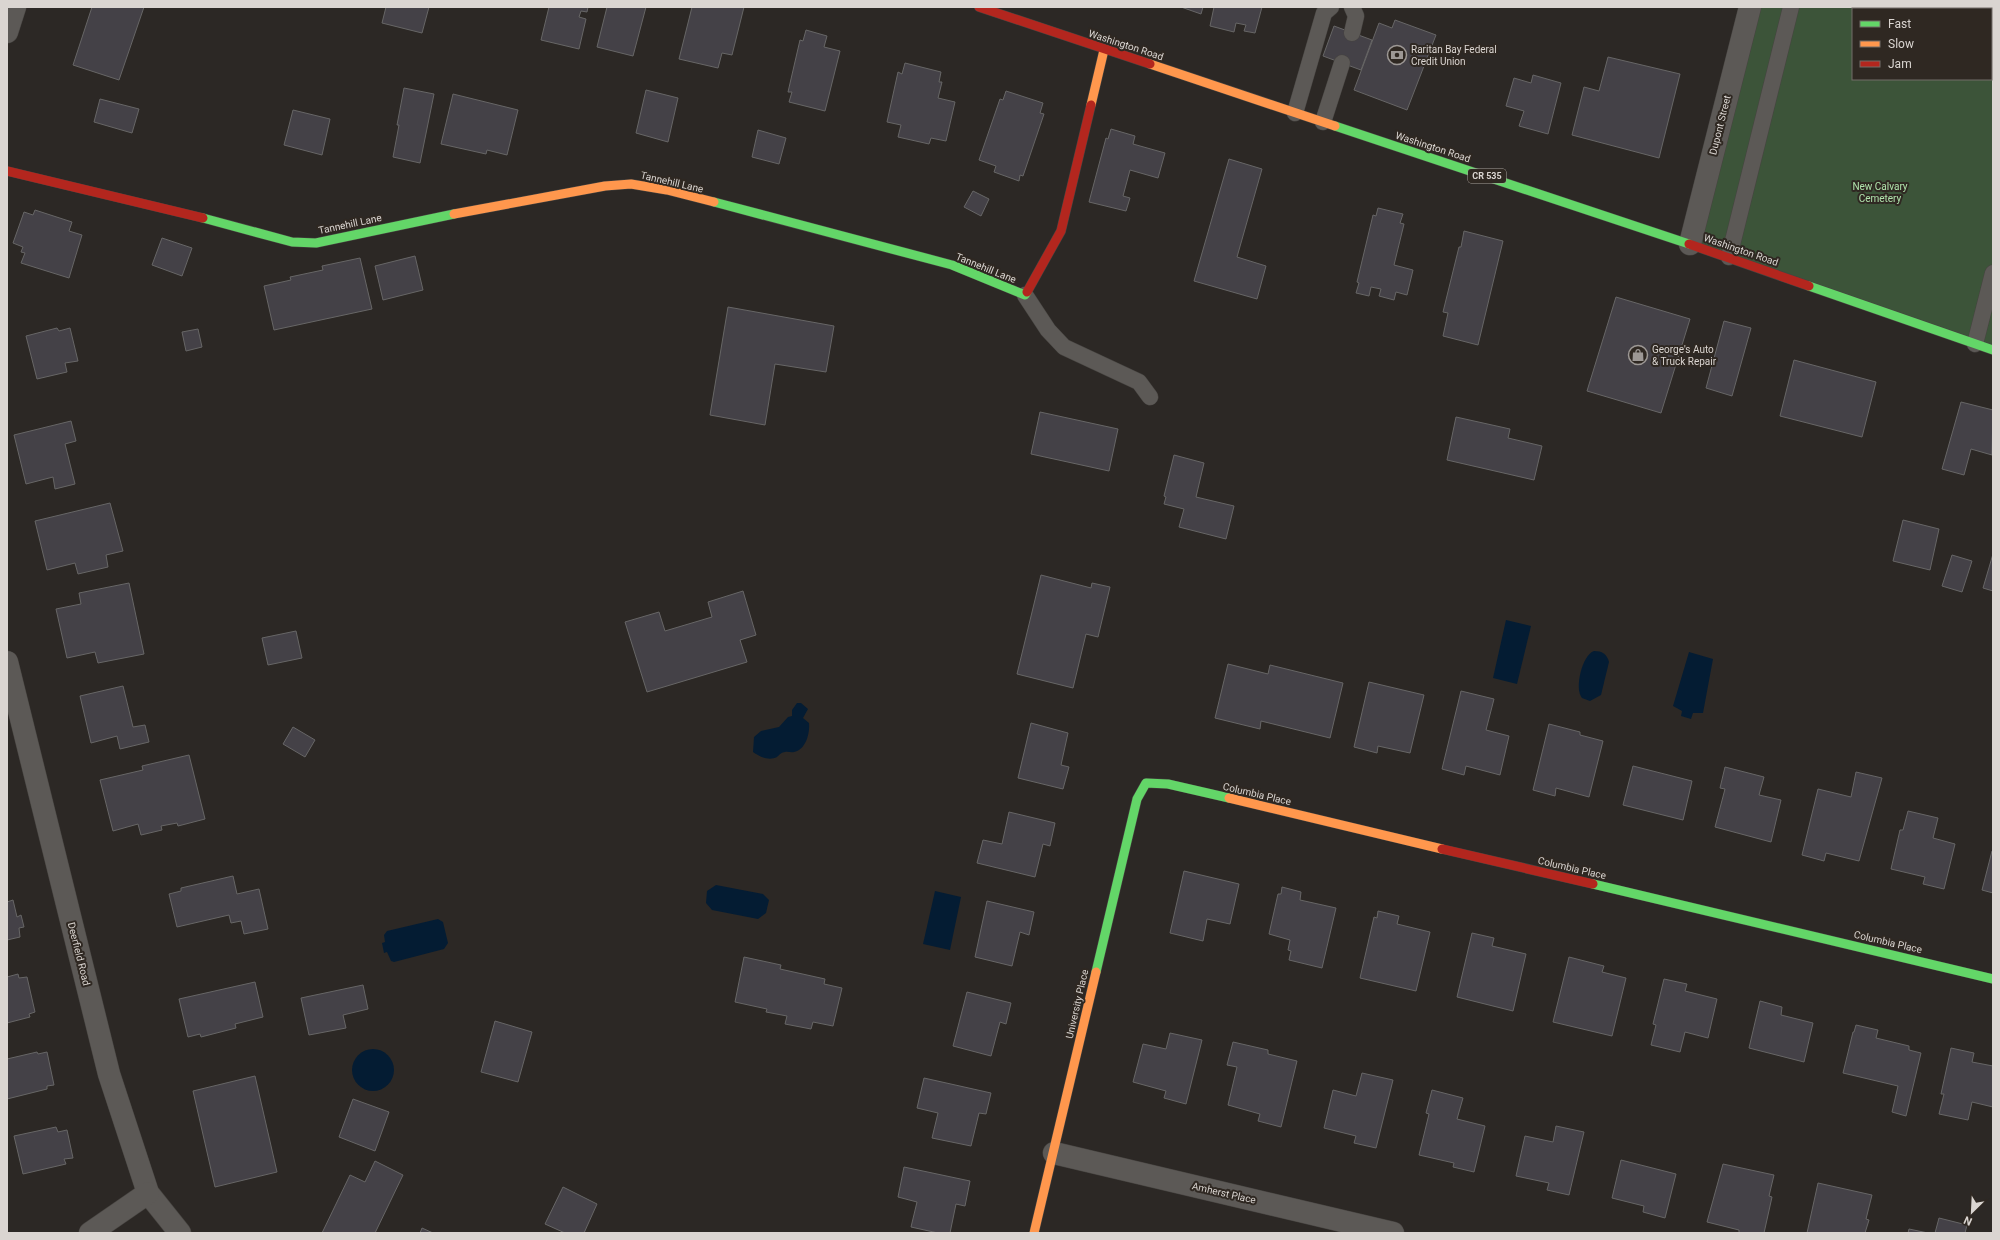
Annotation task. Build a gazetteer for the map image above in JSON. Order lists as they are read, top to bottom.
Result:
{
  "streets": {
    "street": [
      "Washington Road",
      "Dupont Street",
      "CR 535",
      "Tannehill Lane",
      "Columbia Place",
      "Deerfield Road",
      "University Place",
      "Amherst Place"
    ]
  },
  "crossings": [
    ["Washington Road", "Dupont Street"],
    ["Washington Road", "Tannehill Lane"],
    ["Columbia Place", "University Place"],
    ["University Place", "Amherst Place"]
  ],
  "parks": ["New Calvary Cemetery"],
  "places": {
    "bank": ["Raritan Bay Federal Credit Union"],
    "shop": ["George's Auto & Truck Repair"]
  },
  "legend": ["Fast", "Slow", "Jam"],
  "north": "bottom left"
}
